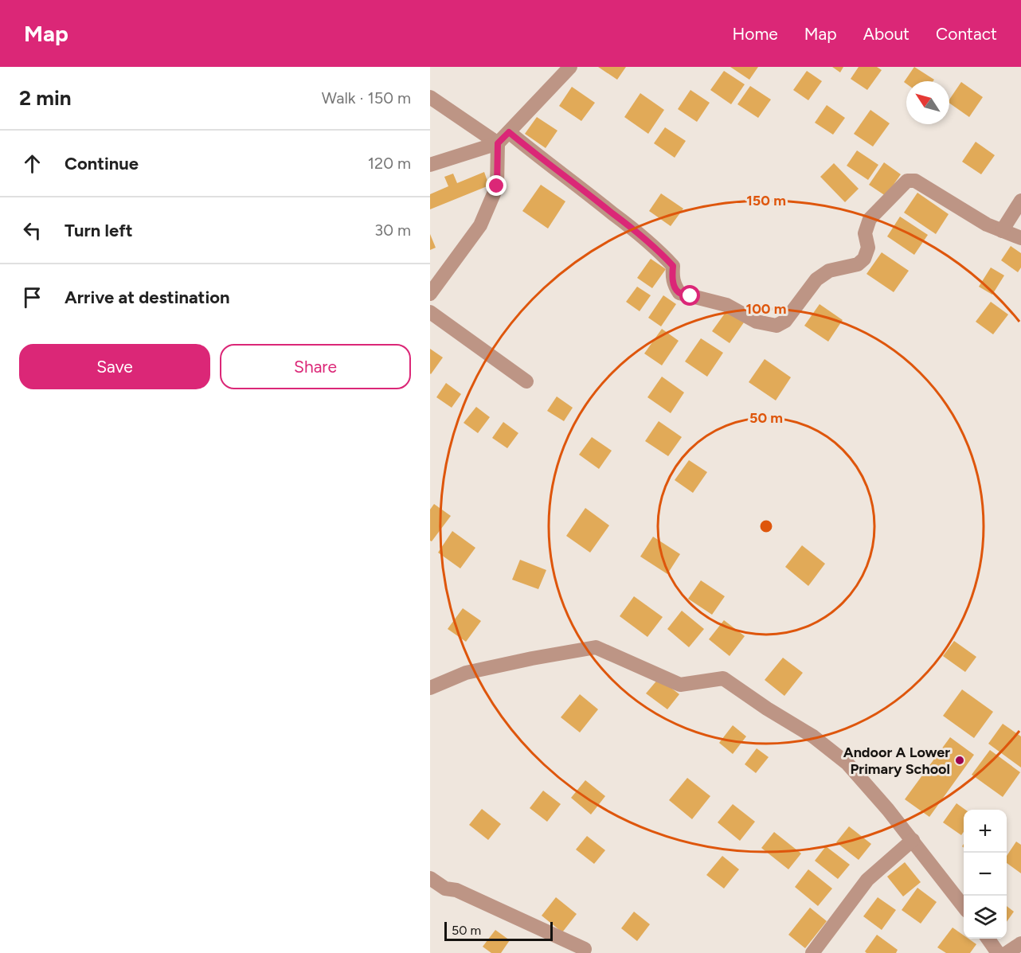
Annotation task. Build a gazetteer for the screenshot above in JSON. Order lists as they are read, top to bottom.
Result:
{
  "places": ["Andoor A Lower Primary School"],
  "scale_bar": "50 m",
  "north": "top left",
  "page": {
    "header": "Map",
    "nav": [
      "Home",
      "Map",
      "About",
      "Contact"
    ],
    "heading": ["2 min", "Walk · 150 m"],
    "list": [
      ["Continue", "120 m"],
      ["Turn left", "30 m"],
      "Arrive at destination"
    ],
    "buttons": ["Save", "Share"],
    "map_buttons": ["+", "−"],
    "scale": "50 m"
  },
  "rings": ["150 m", "100 m", "50 m"]
}
